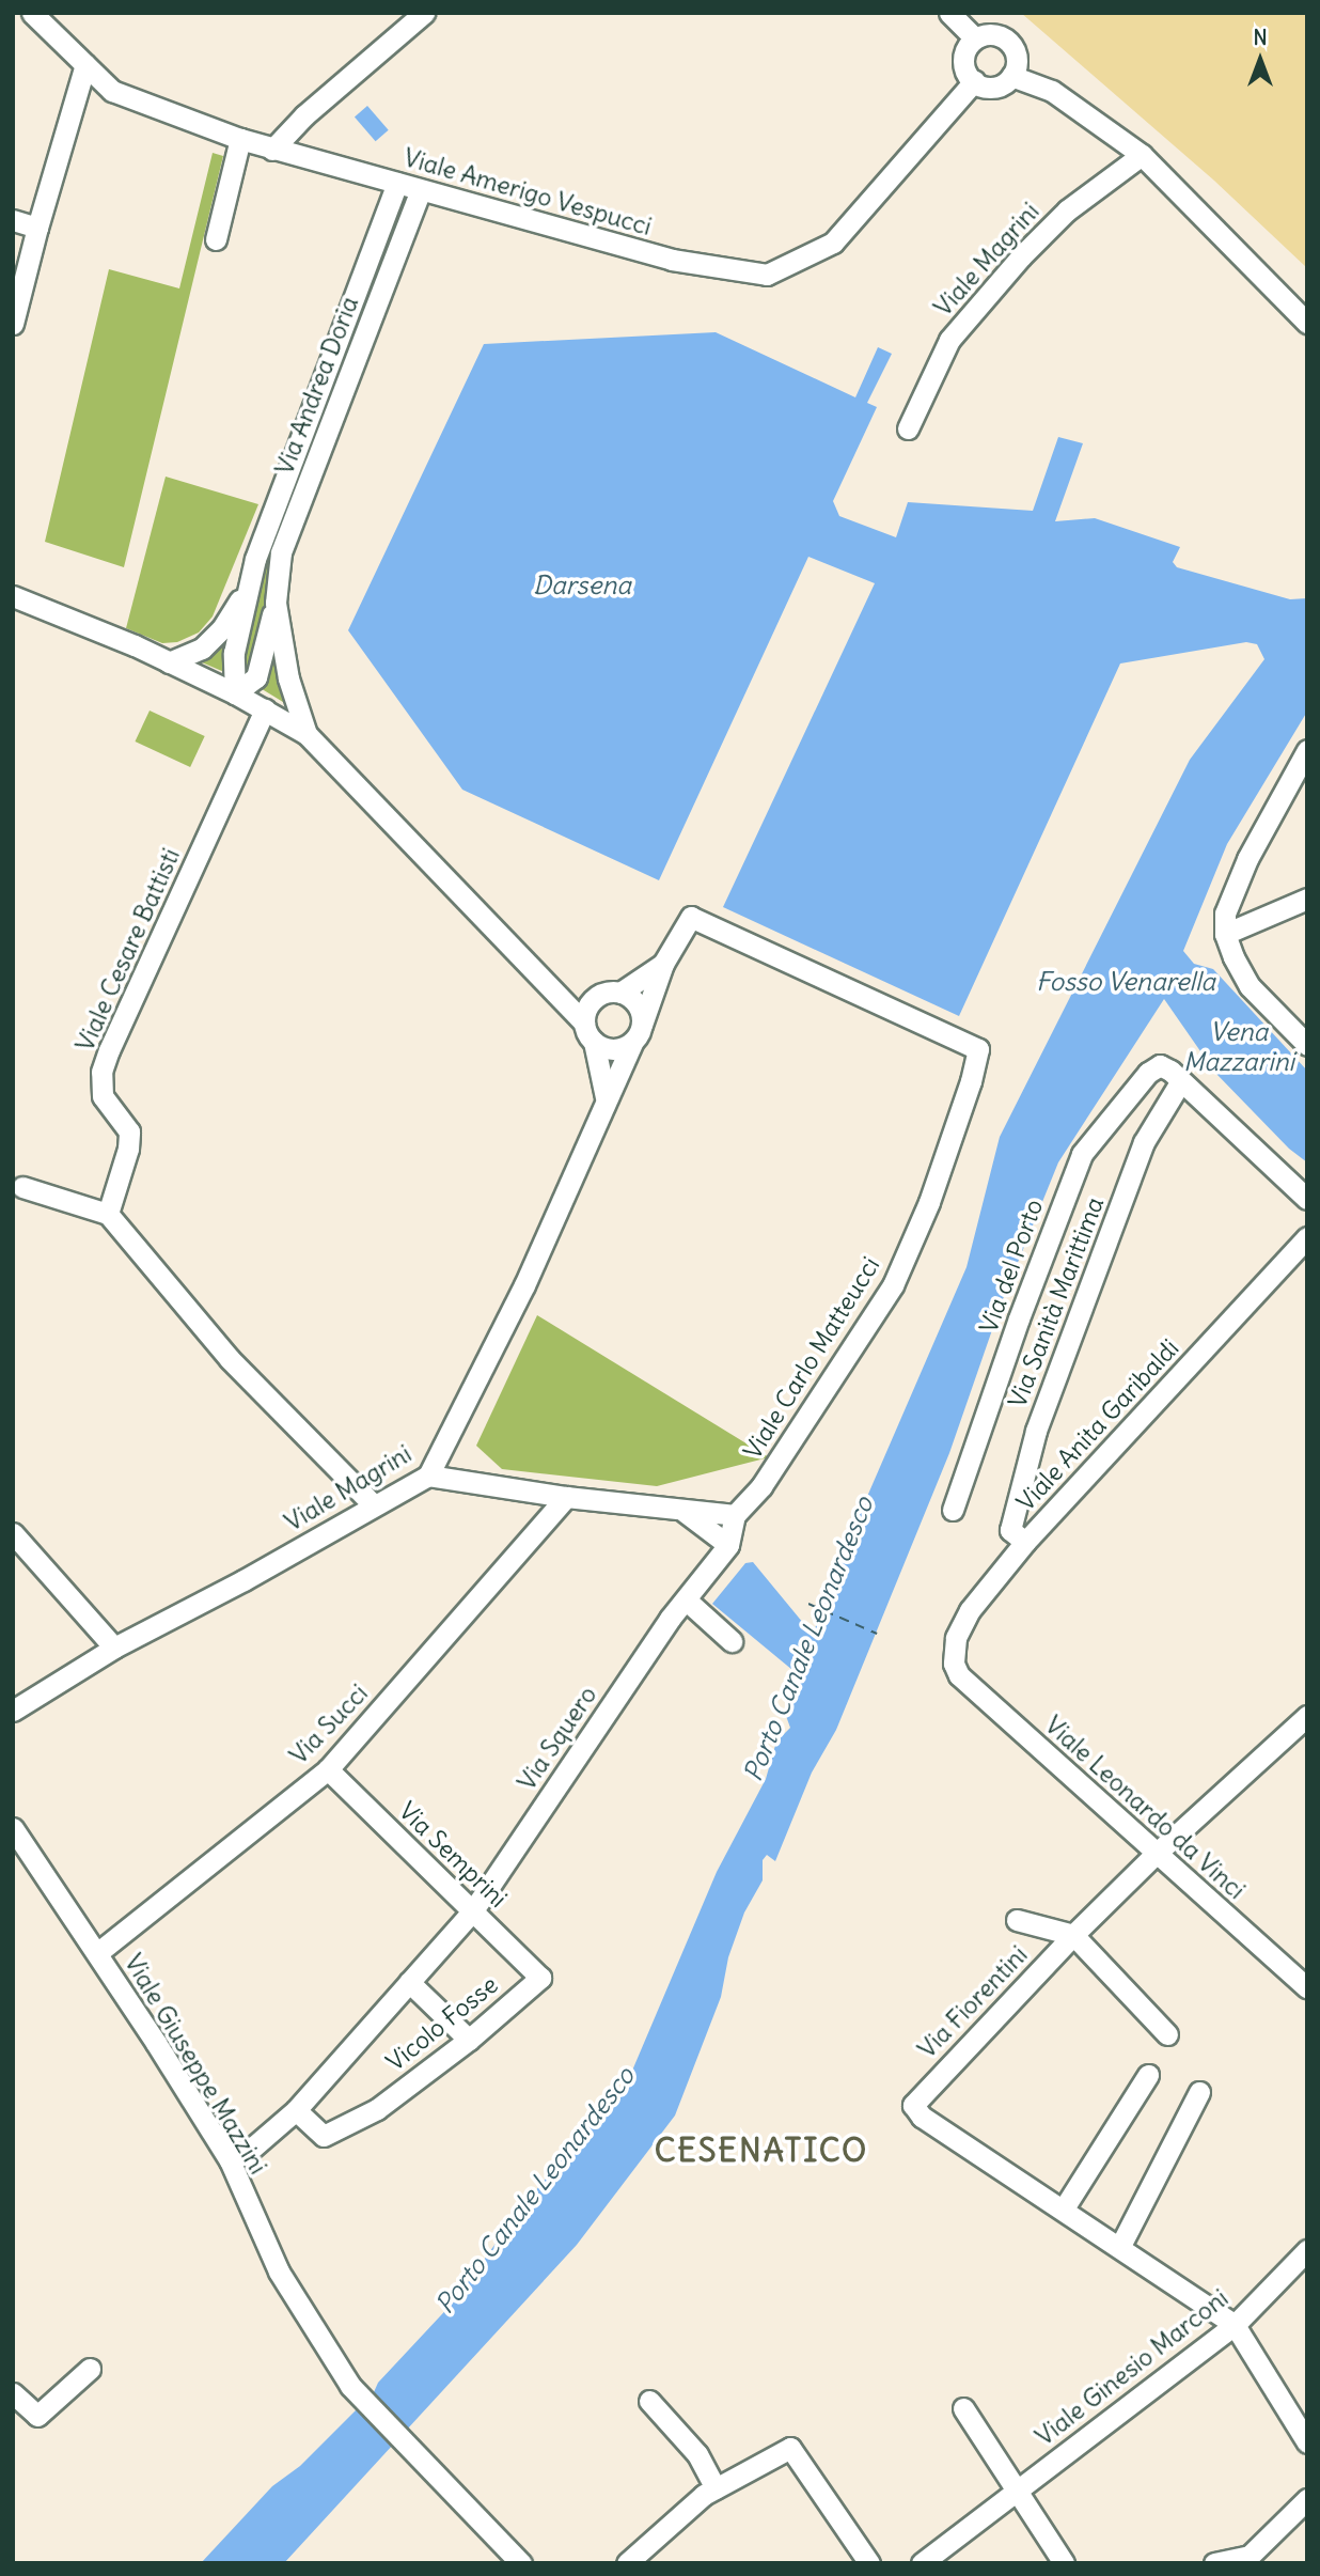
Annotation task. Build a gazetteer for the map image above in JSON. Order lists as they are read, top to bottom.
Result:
{
  "streets": {
    "street": [
      "Viale Amerigo Vespucci",
      "Viale Magrini",
      "Via Andrea Doria",
      "Viale Cesare Battisti",
      "Via del Porto",
      "Via Sanità Marittima",
      "Viale Carlo Matteucci",
      "Viale Anita Garibaldi",
      "Via Succi",
      "Via Squero",
      "Viale Leonardo da Vinci",
      "Via Semprini",
      "Via Fiorentini",
      "Vicolo Fosse",
      "Viale Giuseppe Mazzini",
      "Viale Ginesio Marconi"
    ]
  },
  "crossings": [
    ["Viale Amerigo Vespucci", "Via Andrea Doria"],
    ["Viale Magrini", "Viale Carlo Matteucci"],
    ["Via del Porto", "Via Sanità Marittima"],
    ["Via Sanità Marittima", "Viale Anita Garibaldi"],
    ["Viale Carlo Matteucci", "Via Squero"],
    ["Viale Anita Garibaldi", "Viale Leonardo da Vinci"],
    ["Via Succi", "Via Semprini"],
    ["Via Succi", "Viale Giuseppe Mazzini"],
    ["Via Squero", "Via Semprini"],
    ["Via Squero", "Vicolo Fosse"],
    ["Via Squero", "Viale Giuseppe Mazzini"],
    ["Viale Leonardo da Vinci", "Via Fiorentini"],
    ["Via Semprini", "Vicolo Fosse"]
  ],
  "districts": ["CESENATICO"],
  "water": [
    "Darsena",
    "Fosso Venarella",
    "Vena Mazzarini",
    "Porto Canale Leonardesco"
  ],
  "north": "top"
}
